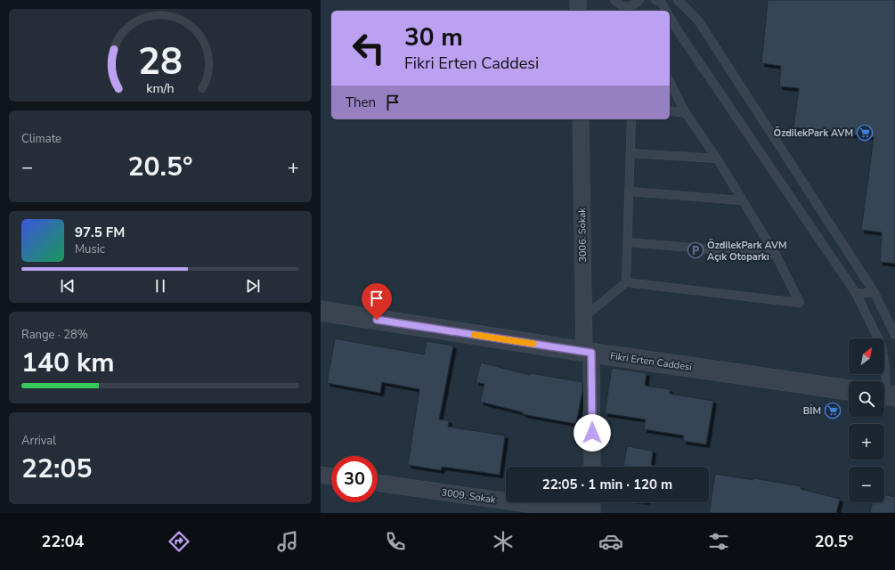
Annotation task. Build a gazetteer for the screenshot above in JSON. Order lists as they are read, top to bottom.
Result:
{
  "streets": {
    "street": ["3006. Sokak", "Fikri Erten Caddesi", "3009. Sokak"]
  },
  "crossings": [
    ["3006. Sokak", "Fikri Erten Caddesi"]
  ],
  "places": {
    "supermarket": ["ÖzdilekPark AVM", "BİM"],
    "parking": ["ÖzdilekPark AVM Açık Otoparkı"]
  },
  "north": "top right",
  "page": {
    "turn": ["30 m", "Fikri Erten Caddesi"],
    "then": "Then",
    "tile": [
      "Climate",
      ["Range · 28%", "140 km"],
      ["Arrival", "22:05"]
    ],
    "heat": ["−", "20.5°", "+"],
    "song": ["97.5 FM", "Music"],
    "map_buttons": ["+", "−"],
    "limit": "30",
    "trip": "22:05 · 1 min · 120 m",
    "tabs": ["22:04", "20.5°"],
    "gauge": ["28", "km/h"]
  }
}
